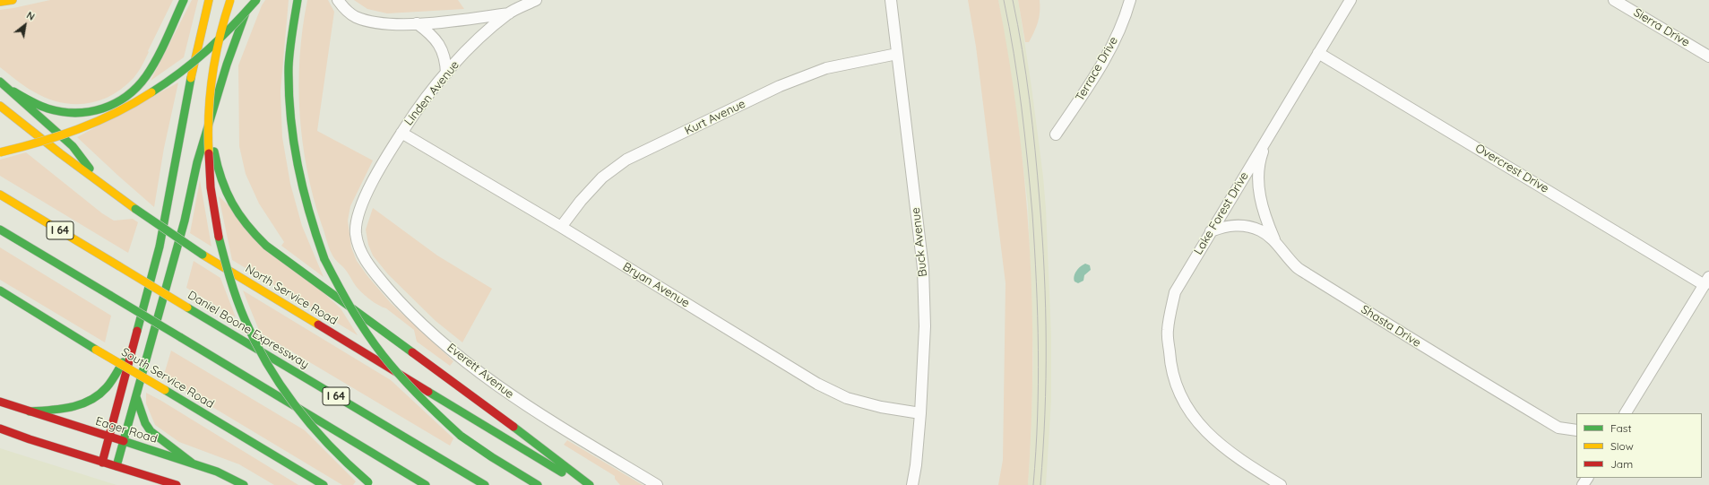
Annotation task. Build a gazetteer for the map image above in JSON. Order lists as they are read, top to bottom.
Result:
{
  "streets": {
    "main road": [
      "I 64",
      "North Service Road",
      "Daniel Boone Expressway",
      "South Service Road",
      "Eager Road"
    ],
    "street": [
      "Sierra Drive",
      "Terrace Drive",
      "Linden Avenue",
      "Kurt Avenue",
      "Overcrest Drive",
      "Lake Forest Drive",
      "Buck Avenue",
      "Bryan Avenue",
      "Shasta Drive",
      "Everett Avenue"
    ]
  },
  "crossings": [
    ["Linden Avenue", "Bryan Avenue"],
    ["Linden Avenue", "Everett Avenue"],
    ["Kurt Avenue", "Buck Avenue"],
    ["Kurt Avenue", "Bryan Avenue"],
    ["Overcrest Drive", "Lake Forest Drive"],
    ["Lake Forest Drive", "Shasta Drive"],
    ["Buck Avenue", "Bryan Avenue"]
  ],
  "legend": ["Fast", "Slow", "Jam"],
  "north": "top right"
}
